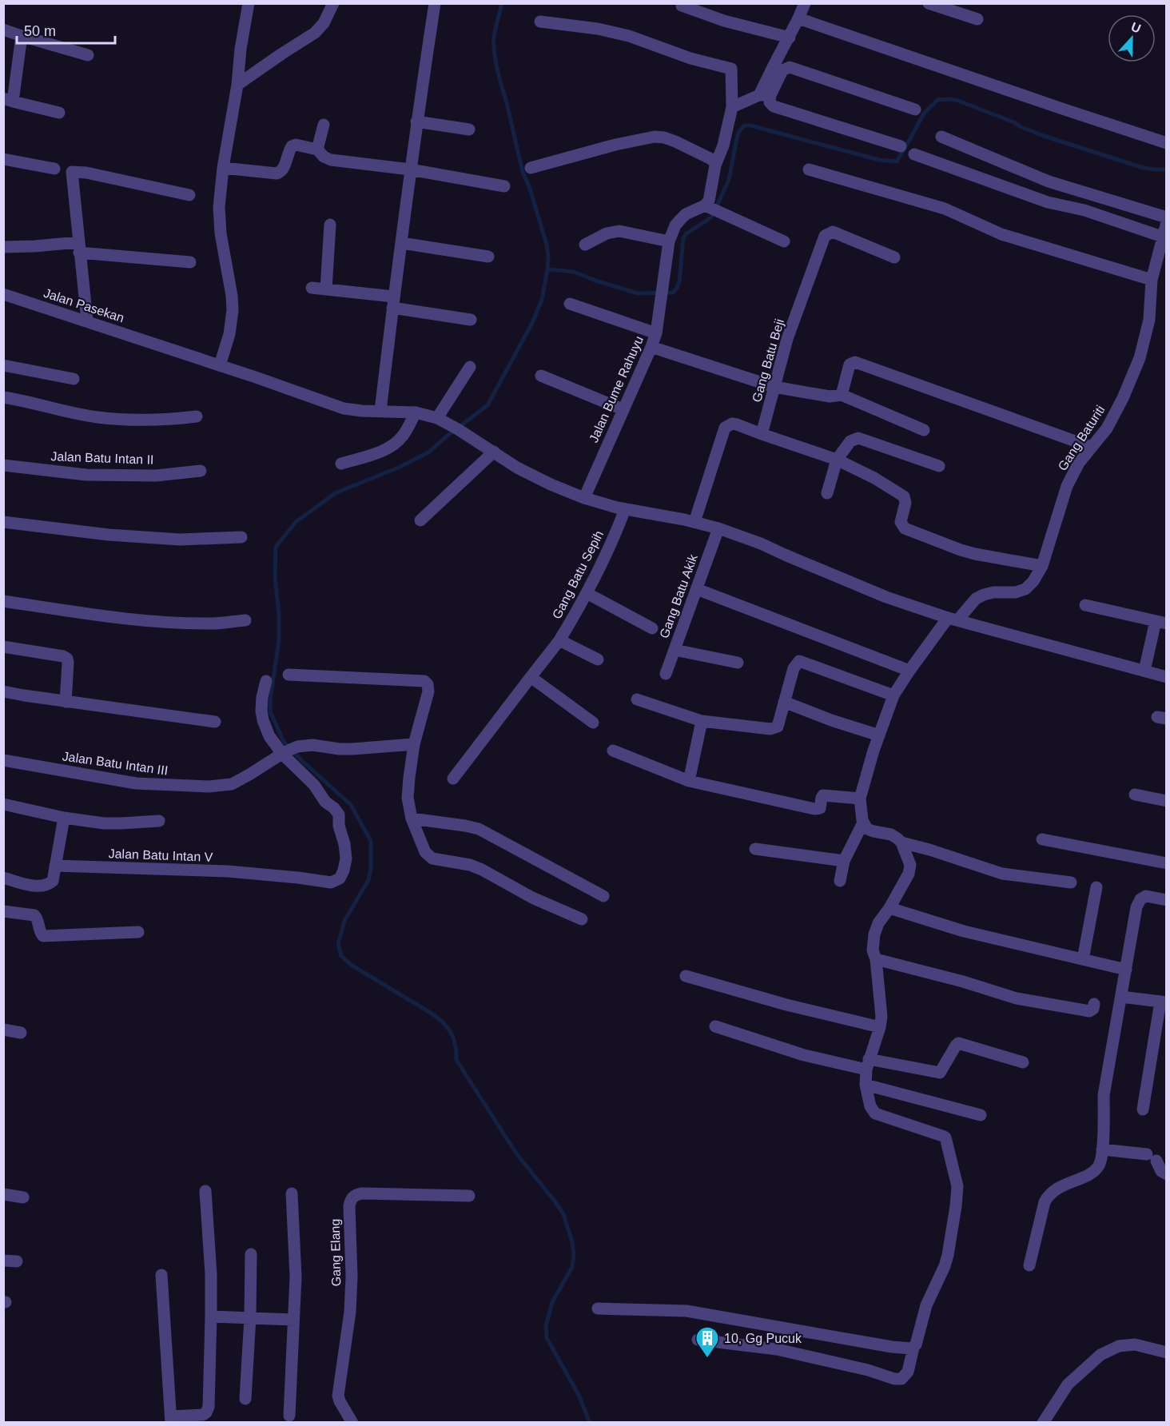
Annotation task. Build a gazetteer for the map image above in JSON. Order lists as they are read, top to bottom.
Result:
{
  "streets": {
    "street": [
      "Jalan Pasekan",
      "Gang Batu Beji",
      "Jalan Bume Rahuyu",
      "Gang Baturiti",
      "Jalan Batu Intan II",
      "Gang Batu Sepih",
      "Gang Batu Akik",
      "Jalan Batu Intan III",
      "Jalan Batu Intan V",
      "Gang Elang"
    ]
  },
  "crossings": [
    ["Jalan Pasekan", "Jalan Bume Rahuyu"],
    ["Jalan Pasekan", "Gang Baturiti"],
    ["Jalan Pasekan", "Gang Batu Sepih"],
    ["Jalan Pasekan", "Gang Batu Akik"],
    ["Jalan Batu Intan III", "Jalan Batu Intan V"]
  ],
  "places": {
    "building": ["10, Gg Pucuk"]
  },
  "scale_bar": "50 m",
  "north": "top"
}
